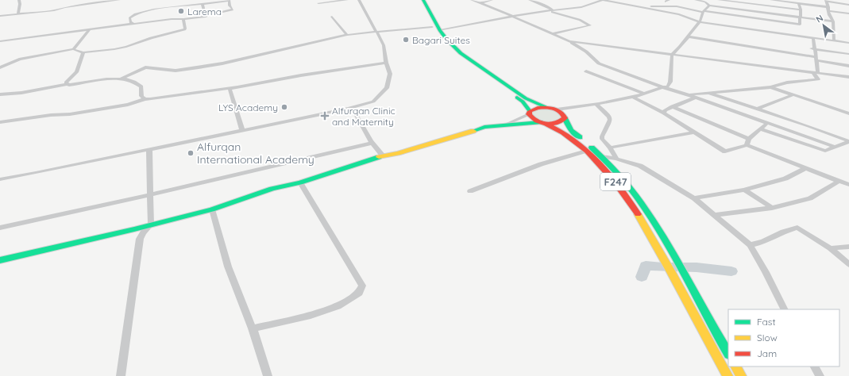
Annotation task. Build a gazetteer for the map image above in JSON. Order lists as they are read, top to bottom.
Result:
{
  "streets": {
    "main road": ["F247"]
  },
  "places": {
    "other": [
      "Larema",
      "Bagari Suites",
      "LYS Academy",
      "Alfurqan International Academy"
    ],
    "health": ["Alfurqan Clinic and Maternity"]
  },
  "legend": ["Fast", "Slow", "Jam"],
  "north": "top left"
}
